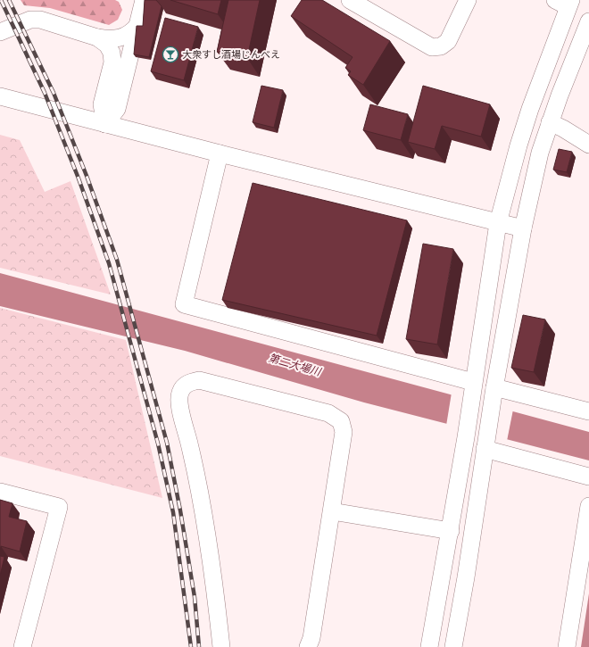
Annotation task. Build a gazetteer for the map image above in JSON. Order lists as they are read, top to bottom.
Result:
{
  "water": ["第二大場川"],
  "places": {
    "bar": ["大衆すし酒場じんべえ"]
  }
}
